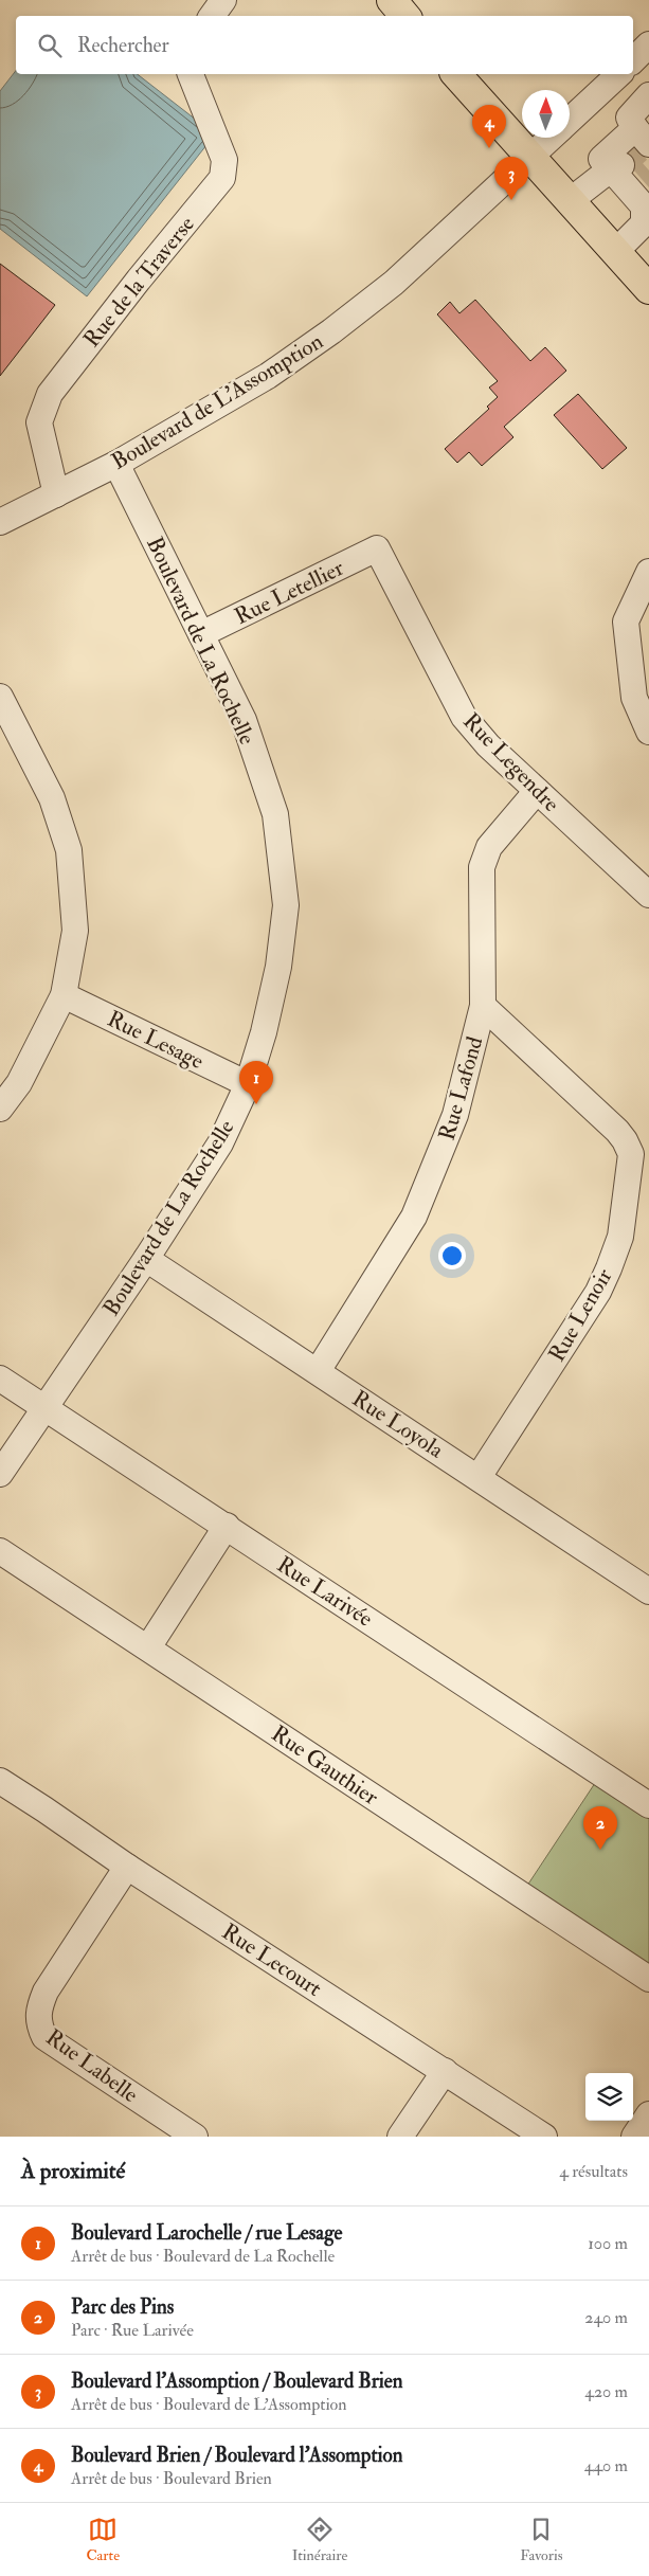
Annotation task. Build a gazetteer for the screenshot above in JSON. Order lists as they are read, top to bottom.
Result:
{
  "streets": {
    "street": [
      "Rue de la Traverse",
      "Boulevard de L'Assomption",
      "Rue Letellier",
      "Boulevard de La Rochelle",
      "Rue Legendre",
      "Rue Lesage",
      "Rue Lafond",
      "Rue Lenoir",
      "Rue Loyola",
      "Rue Larivée",
      "Rue Gauthier",
      "Rue Lecourt",
      "Rue Labelle"
    ]
  },
  "crossings": [
    ["Rue de la Traverse", "Boulevard de L'Assomption"],
    ["Boulevard de L'Assomption", "Boulevard de La Rochelle"],
    ["Rue Letellier", "Boulevard de La Rochelle"],
    ["Rue Letellier", "Rue Legendre"],
    ["Boulevard de La Rochelle", "Rue Lesage"],
    ["Boulevard de La Rochelle", "Rue Loyola"],
    ["Boulevard de La Rochelle", "Rue Larivée"],
    ["Rue Legendre", "Rue Lafond"],
    ["Rue Lafond", "Rue Lenoir"],
    ["Rue Lafond", "Rue Loyola"],
    ["Rue Lenoir", "Rue Loyola"],
    ["Rue Lecourt", "Rue Labelle"]
  ],
  "north": "top",
  "page": {
    "search": "Rechercher",
    "pins": [
      "4",
      "3",
      "1",
      "2"
    ],
    "heading": ["À proximité", "4 résultats"],
    "list": [
      {
        "mark": "1",
        "name": "Boulevard Larochelle / rue Lesage",
        "note": "Arrêt de bus · Boulevard de La Rochelle",
        "value": "100 m"
      },
      {
        "mark": "2",
        "name": "Parc des Pins",
        "note": "Parc · Rue Larivée",
        "value": "240 m"
      },
      {
        "mark": "3",
        "name": "Boulevard l'Assomption / Boulevard Brien",
        "note": "Arrêt de bus · Boulevard de L'Assomption",
        "value": "420 m"
      },
      {
        "mark": "4",
        "name": "Boulevard Brien / Boulevard l'Assomption",
        "note": "Arrêt de bus · Boulevard Brien",
        "value": "440 m"
      }
    ],
    "nav": ["Carte", "Itinéraire", "Favoris"]
  }
}
